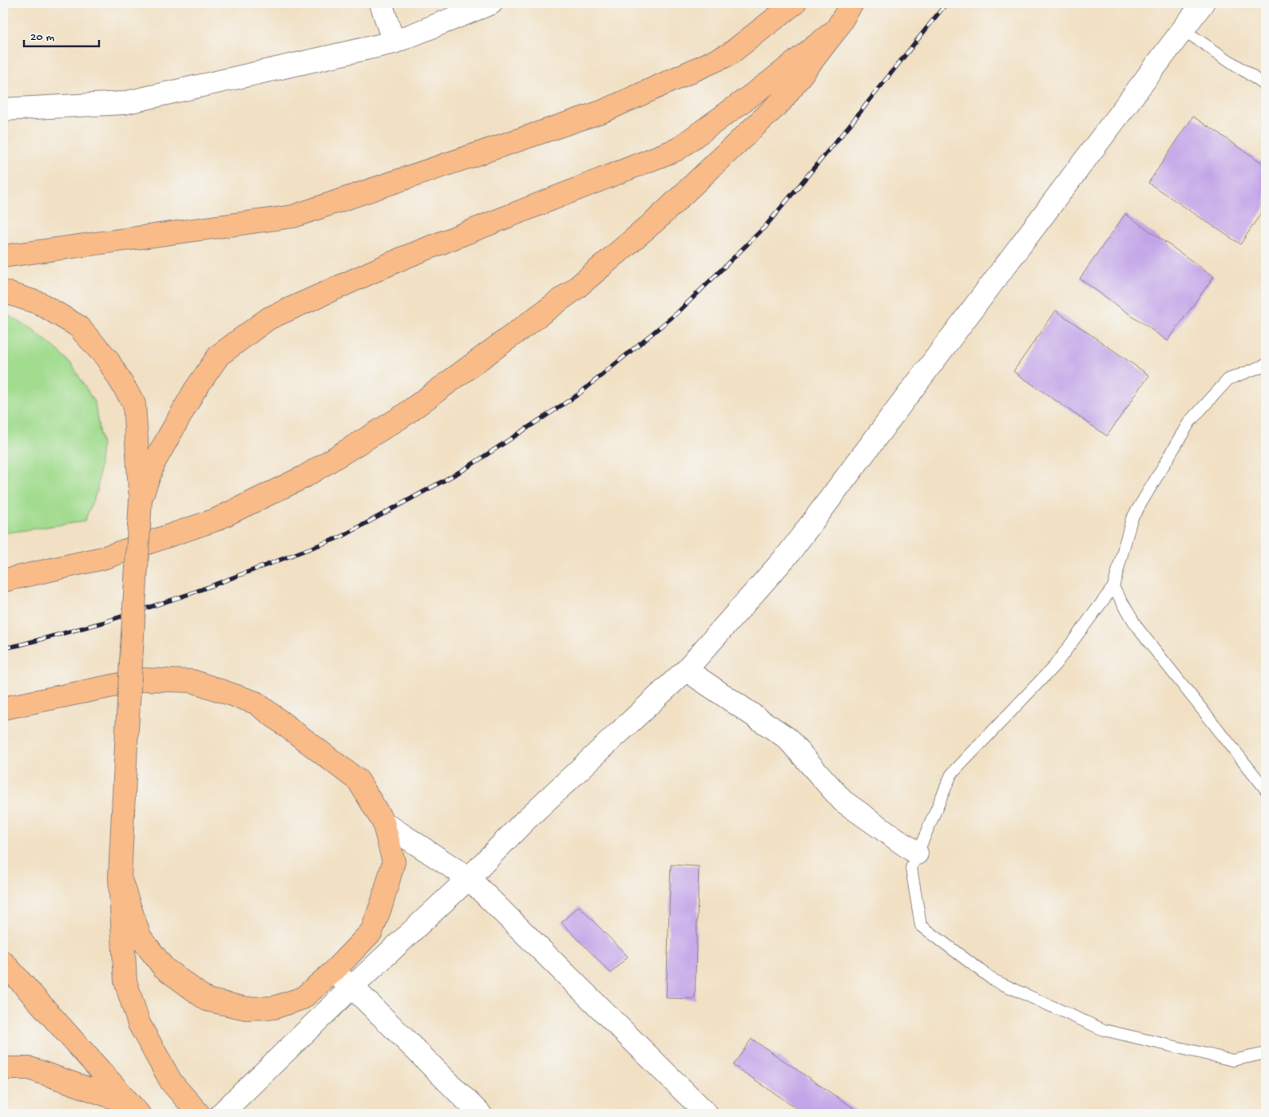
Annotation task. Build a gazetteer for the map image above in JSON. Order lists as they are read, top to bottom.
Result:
{
  "scale_bar": "20 m"
}
